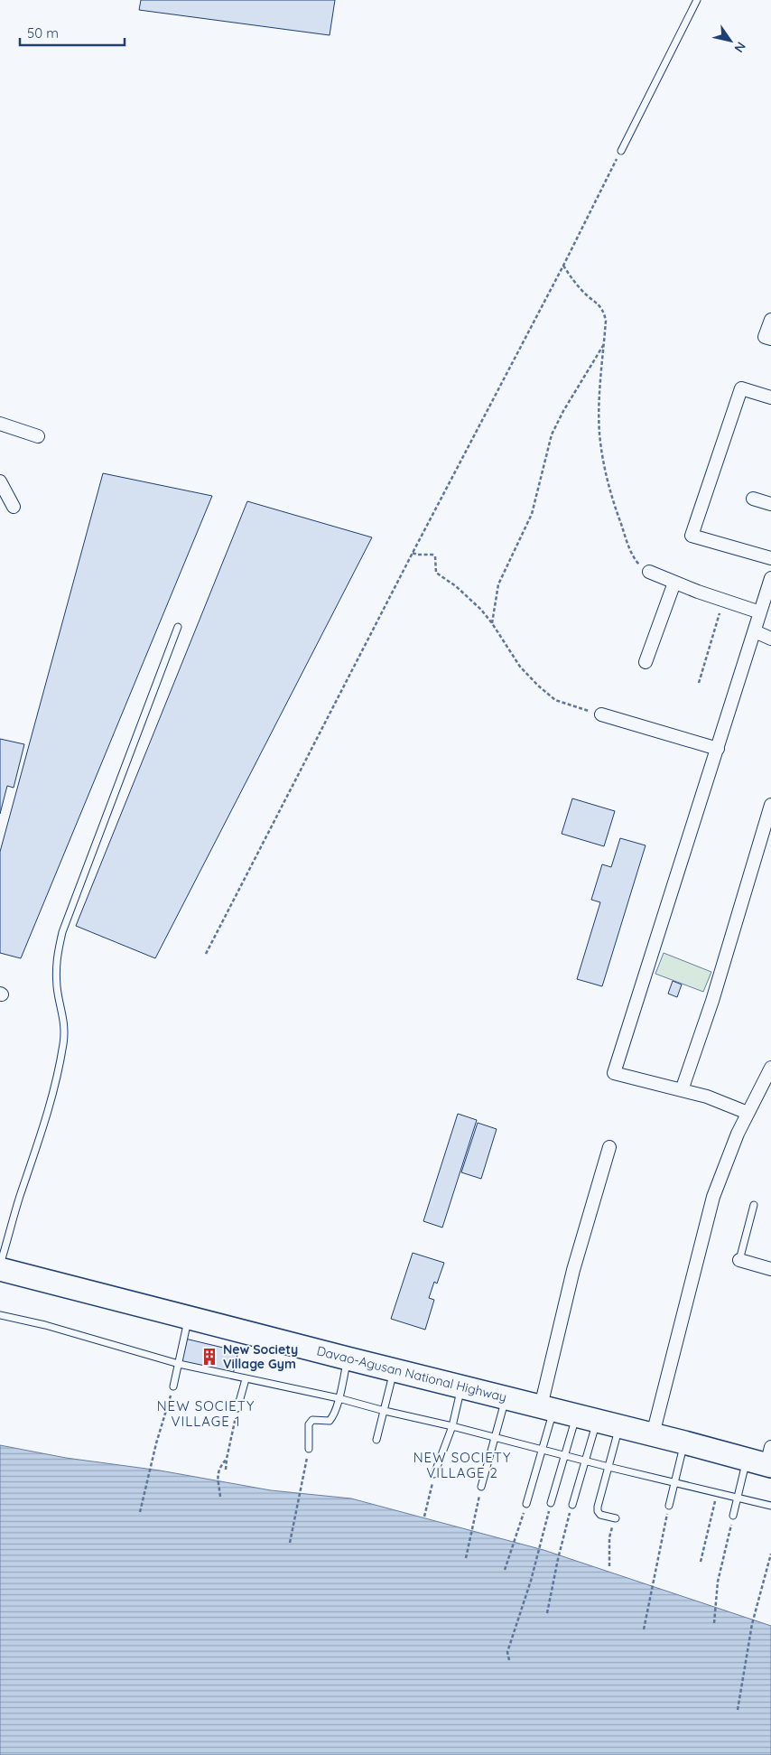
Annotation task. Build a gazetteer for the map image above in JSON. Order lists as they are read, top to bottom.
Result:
{
  "streets": {
    "highway": ["Davao-Agusan National Highway"]
  },
  "districts": ["NEW SOCIETY VILLAGE 1", "NEW SOCIETY VILLAGE 2"],
  "places": {
    "building": ["New Society Village Gym"]
  },
  "scale_bar": "50 m",
  "north": "bottom right"
}
